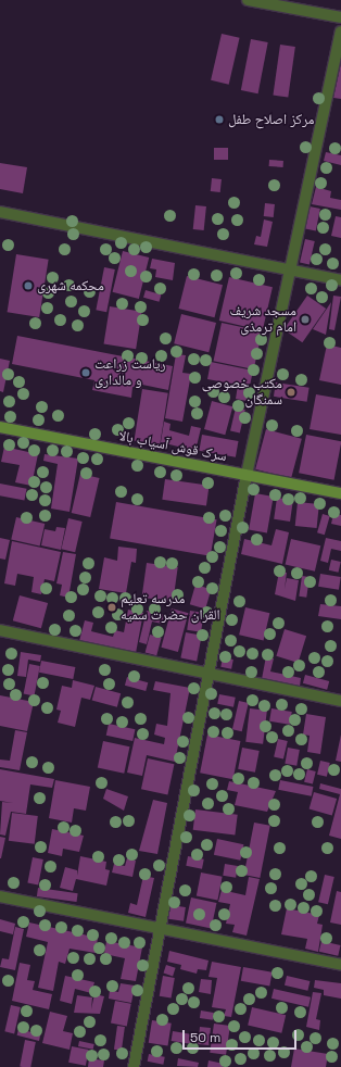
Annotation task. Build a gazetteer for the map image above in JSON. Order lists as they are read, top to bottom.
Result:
{
  "streets": {
    "street": ["سرک قوش آسیاب بالا"]
  },
  "places": [
    "مرکز اصلاح طفل",
    "محکمه شهری",
    "مسجد شریف امام ترمذی",
    "ریاست زراعت و مالداری",
    "مکتب خصوصی سمنگان",
    "مدرسه تعلیم القران حضرت سمیه"
  ],
  "scale_bar": "50 m"
}
